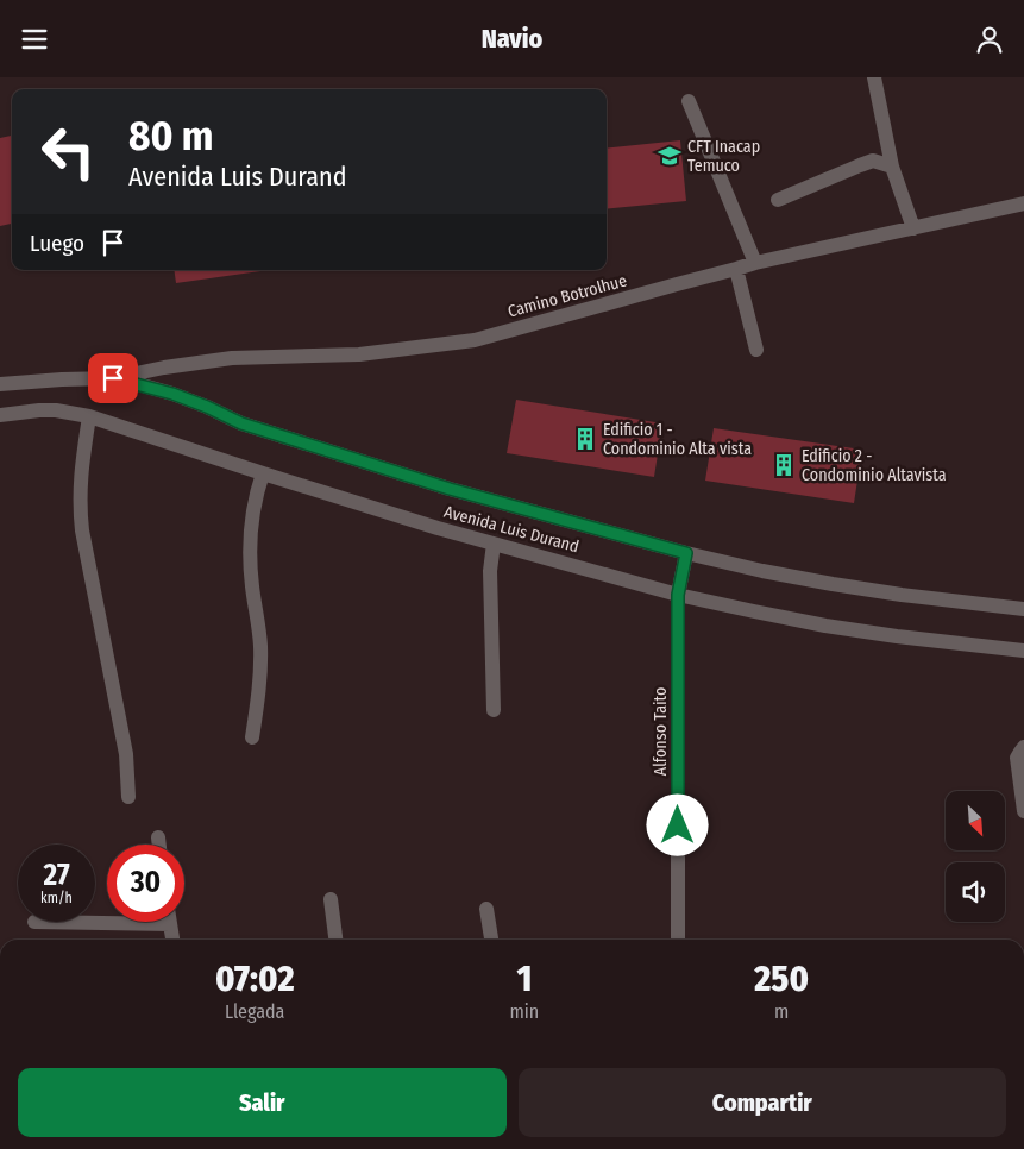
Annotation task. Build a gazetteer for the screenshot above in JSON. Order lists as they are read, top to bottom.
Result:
{
  "streets": {
    "street": ["Camino Botrolhue", "Avenida Luis Durand", "Alfonso Taito"]
  },
  "crossings": [
    ["Camino Botrolhue", "Avenida Luis Durand"],
    ["Avenida Luis Durand", "Alfonso Taito"]
  ],
  "places": {
    "school or university": ["CFT Inacap Temuco"],
    "building": ["Edificio 1 - Condominio Alta vista", "Edificio 2 - Condominio Altavista"]
  },
  "north": "bottom right",
  "page": {
    "header": "Navio",
    "turn": ["80 m", "Avenida Luis Durand"],
    "then": "Luego",
    "speed": "27 km/h",
    "limit": "30",
    "eta": [
      "07:02",
      "Llegada",
      "1",
      "min",
      "250",
      "m"
    ],
    "buttons": ["Salir", "Compartir"]
  }
}
